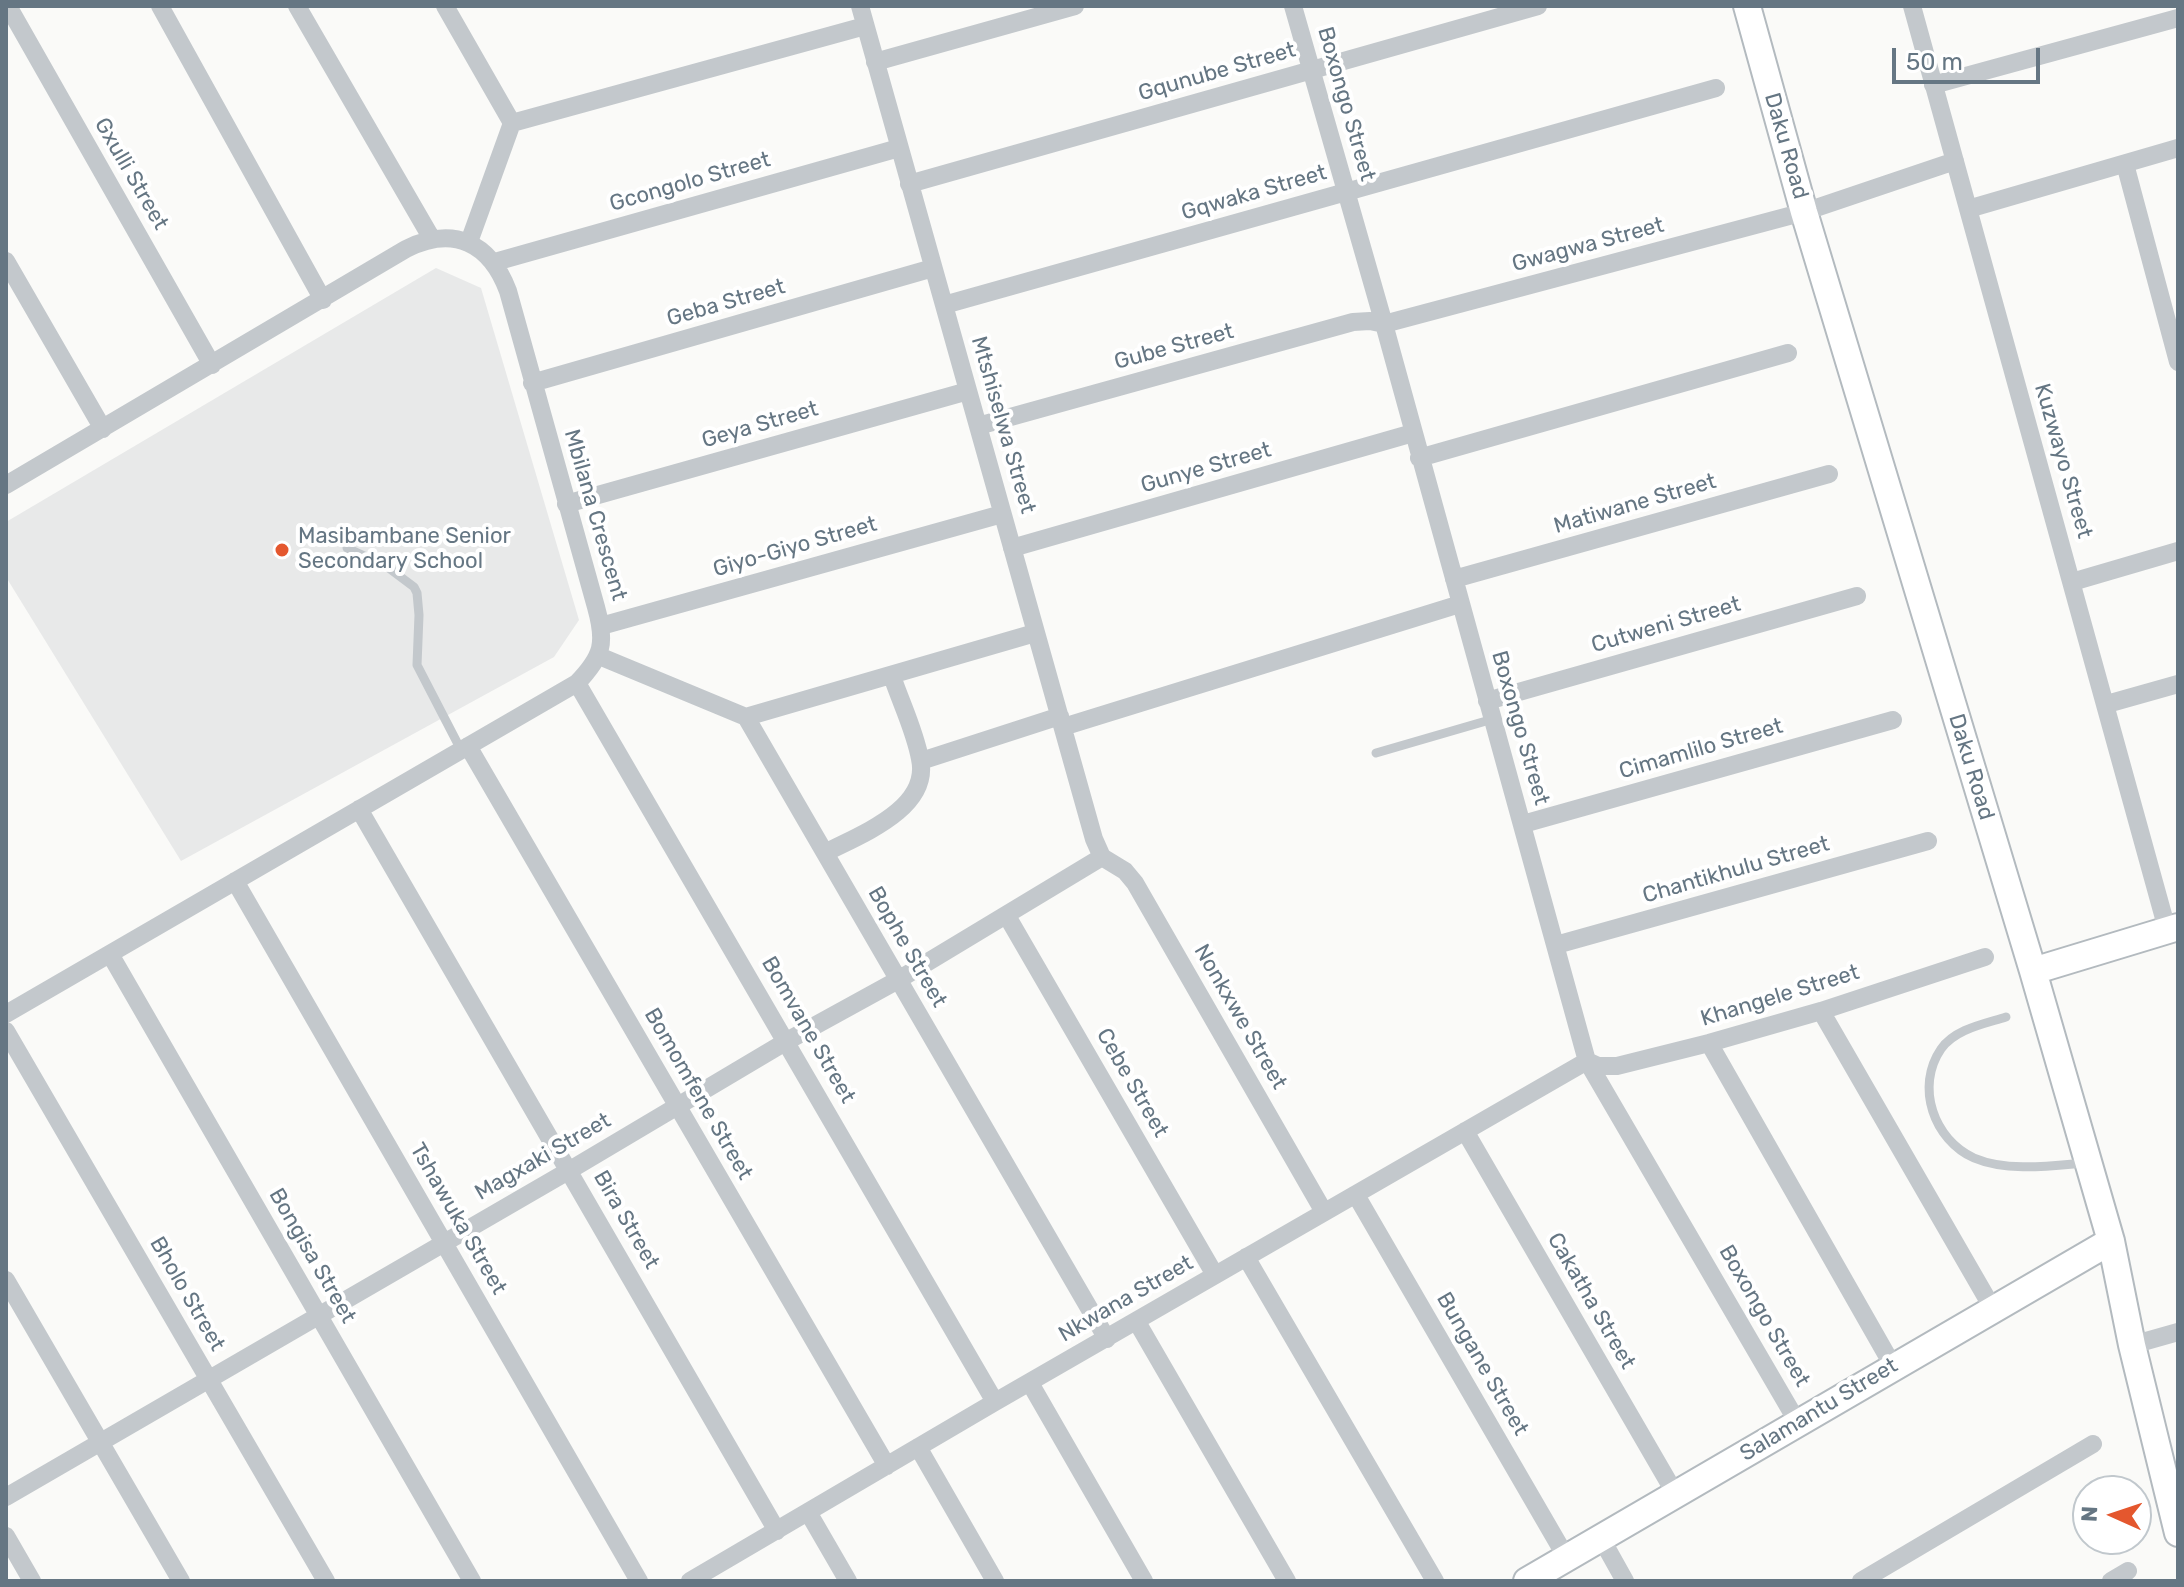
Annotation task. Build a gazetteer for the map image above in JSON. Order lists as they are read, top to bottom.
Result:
{
  "streets": {
    "main road": ["Daku Road", "Salamantu Street"],
    "street": [
      "Gqunube Street",
      "Boxongo Street",
      "Gxulli Street",
      "Gcongolo Street",
      "Gqwaka Street",
      "Gwagwa Street",
      "Geba Street",
      "Gube Street",
      "Geya Street",
      "Mtshiselwa Street",
      "Kuzwayo Street",
      "Gunye Street",
      "Matiwane Street",
      "Mbilana Crescent",
      "Giyo-Giyo Street",
      "Cutweni Street",
      "Cimamlilo Street",
      "Chantikhulu Street",
      "Bophe Street",
      "Khangele Street",
      "Nonkxwe Street",
      "Bomvane Street",
      "Cebe Street",
      "Bomomfene Street",
      "Magxaki Street",
      "Tshawuka Street",
      "Bira Street",
      "Bongisa Street",
      "Bholo Street",
      "Nkwana Street",
      "Cakatha Street",
      "Bungane Street"
    ]
  },
  "crossings": [
    ["Gqunube Street", "Boxongo Street"],
    ["Gqunube Street", "Mtshiselwa Street"],
    ["Boxongo Street", "Gqwaka Street"],
    ["Boxongo Street", "Gwagwa Street"],
    ["Boxongo Street", "Gube Street"],
    ["Boxongo Street", "Gunye Street"],
    ["Boxongo Street", "Matiwane Street"],
    ["Boxongo Street", "Cutweni Street"],
    ["Boxongo Street", "Cimamlilo Street"],
    ["Boxongo Street", "Chantikhulu Street"],
    ["Boxongo Street", "Khangele Street"],
    ["Boxongo Street", "Nkwana Street"],
    ["Boxongo Street", "Salamantu Street"],
    ["Daku Road", "Gwagwa Street"],
    ["Daku Road", "Salamantu Street"],
    ["Gcongolo Street", "Mtshiselwa Street"],
    ["Gcongolo Street", "Mbilana Crescent"],
    ["Gqwaka Street", "Mtshiselwa Street"],
    ["Gwagwa Street", "Gube Street"],
    ["Gwagwa Street", "Kuzwayo Street"],
    ["Geba Street", "Mtshiselwa Street"],
    ["Geba Street", "Mbilana Crescent"],
    ["Gube Street", "Mtshiselwa Street"],
    ["Geya Street", "Mtshiselwa Street"],
    ["Geya Street", "Mbilana Crescent"],
    ["Mtshiselwa Street", "Gunye Street"],
    ["Mtshiselwa Street", "Giyo-Giyo Street"],
    ["Mtshiselwa Street", "Nonkxwe Street"],
    ["Mtshiselwa Street", "Magxaki Street"],
    ["Mbilana Crescent", "Giyo-Giyo Street"],
    ["Bophe Street", "Magxaki Street"],
    ["Bophe Street", "Nkwana Street"],
    ["Khangele Street", "Nkwana Street"],
    ["Nonkxwe Street", "Magxaki Street"],
    ["Nonkxwe Street", "Nkwana Street"],
    ["Bomvane Street", "Magxaki Street"],
    ["Bomvane Street", "Nkwana Street"],
    ["Cebe Street", "Magxaki Street"],
    ["Cebe Street", "Nkwana Street"],
    ["Bomomfene Street", "Magxaki Street"],
    ["Bomomfene Street", "Nkwana Street"],
    ["Magxaki Street", "Tshawuka Street"],
    ["Magxaki Street", "Bira Street"],
    ["Magxaki Street", "Bongisa Street"],
    ["Magxaki Street", "Bholo Street"],
    ["Bira Street", "Nkwana Street"],
    ["Nkwana Street", "Cakatha Street"],
    ["Nkwana Street", "Bungane Street"],
    ["Cakatha Street", "Salamantu Street"],
    ["Bungane Street", "Salamantu Street"]
  ],
  "places": ["Masibambane Senior Secondary School"],
  "scale_bar": "50 m",
  "north": "left"
}
